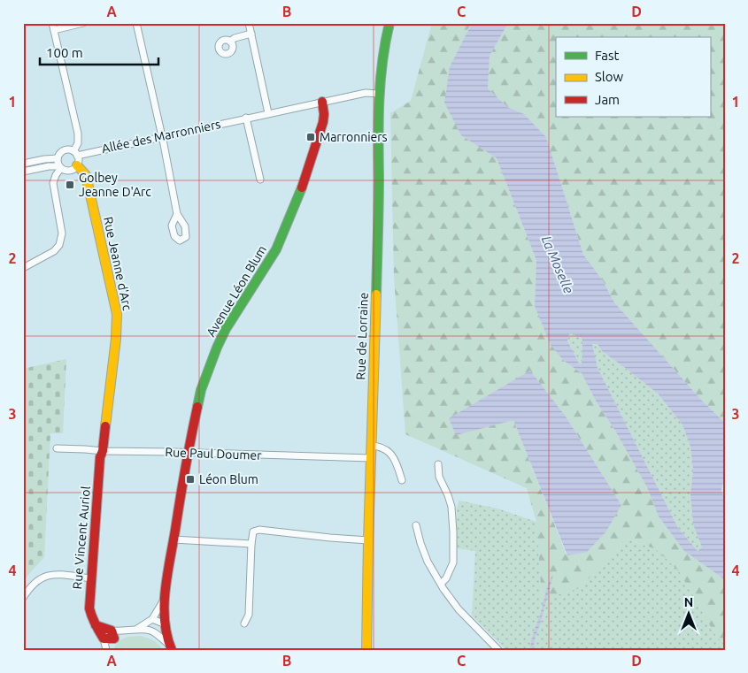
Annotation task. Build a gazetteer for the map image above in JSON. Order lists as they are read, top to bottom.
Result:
{
  "streets": {
    "street": [
      "Allée des Marronniers",
      "Rue Jeanne d'Arc",
      "Avenue Léon Blum",
      "Rue de Lorraine",
      "Rue Paul Doumer",
      "Rue Vincent Auriol"
    ]
  },
  "crossings": [
    ["Allée des Marronniers", "Rue Jeanne d'Arc"],
    ["Allée des Marronniers", "Avenue Léon Blum"],
    ["Allée des Marronniers", "Rue de Lorraine"],
    ["Rue Jeanne d'Arc", "Rue Paul Doumer"],
    ["Rue Jeanne d'Arc", "Rue Vincent Auriol"],
    ["Avenue Léon Blum", "Rue Paul Doumer"],
    ["Rue de Lorraine", "Rue Paul Doumer"],
    ["Rue Paul Doumer", "Rue Vincent Auriol"]
  ],
  "water": ["La Moselle"],
  "places": {
    "transit": ["Marronniers", "Golbey Jeanne D'Arc", "Léon Blum"]
  },
  "legend": ["Fast", "Slow", "Jam"],
  "scale_bar": "100 m",
  "north": "top",
  "grid": {
    "columns": [
      "A",
      "B",
      "C",
      "D"
    ],
    "rows": [
      "1",
      "2",
      "3",
      "4"
    ]
  }
}
